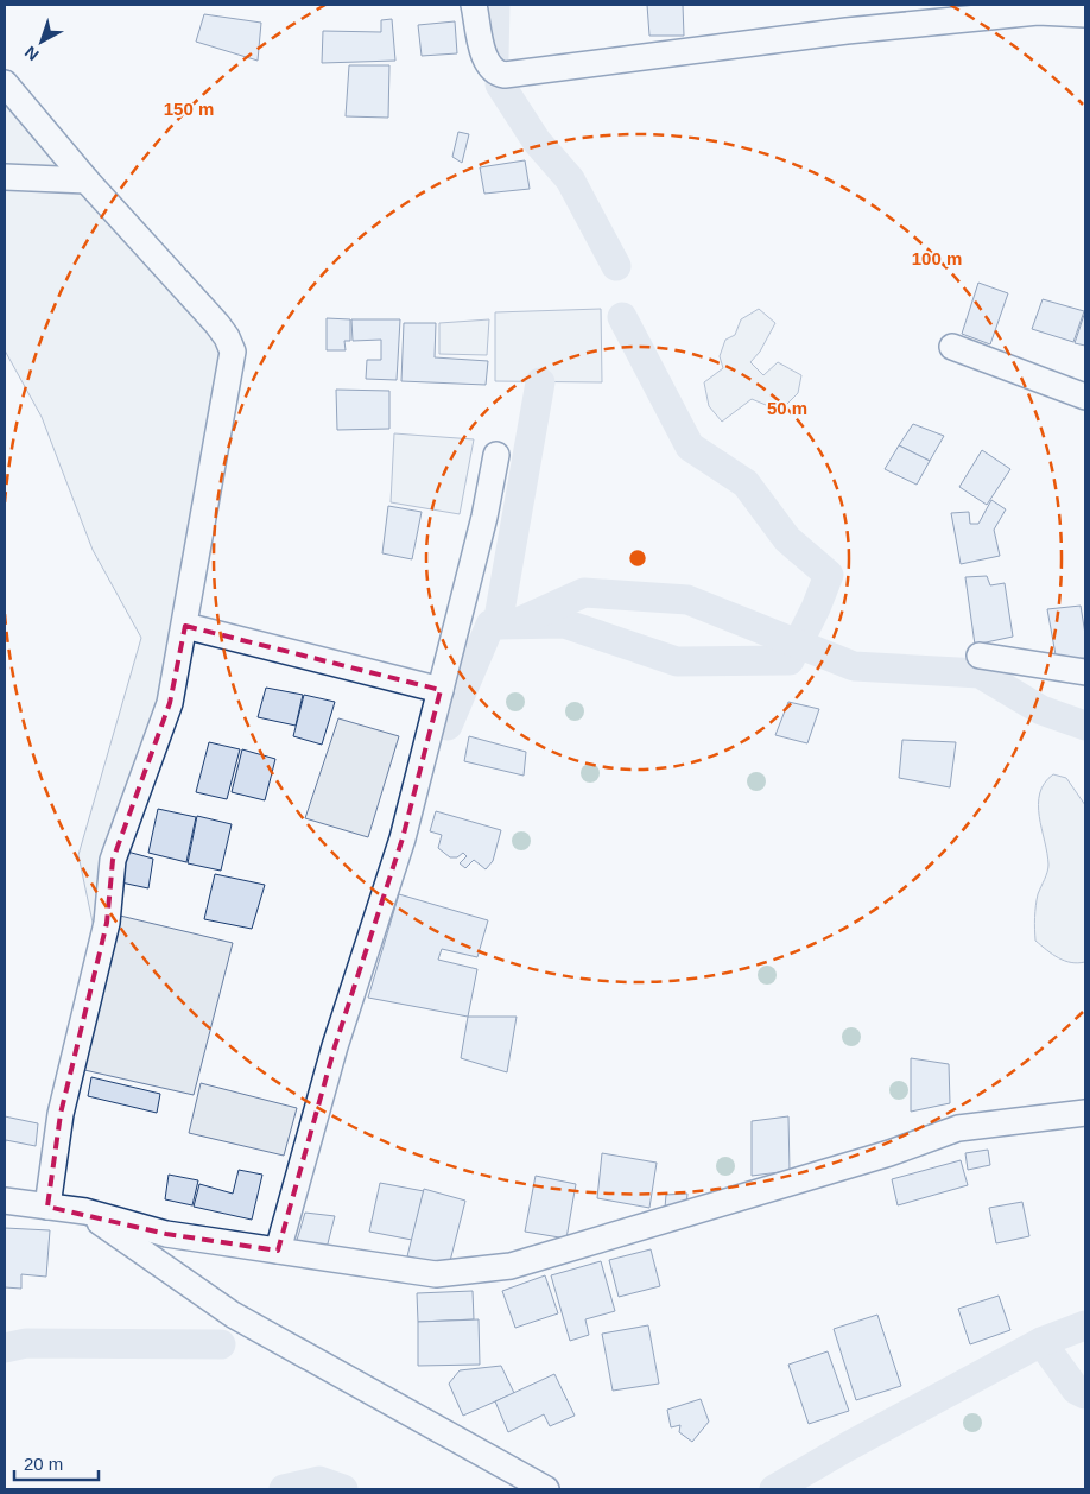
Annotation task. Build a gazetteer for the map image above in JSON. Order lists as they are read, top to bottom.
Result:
{
  "scale_bar": "20 m",
  "north": "bottom left",
  "rings": ["150 m", "100 m", "50 m"]
}
